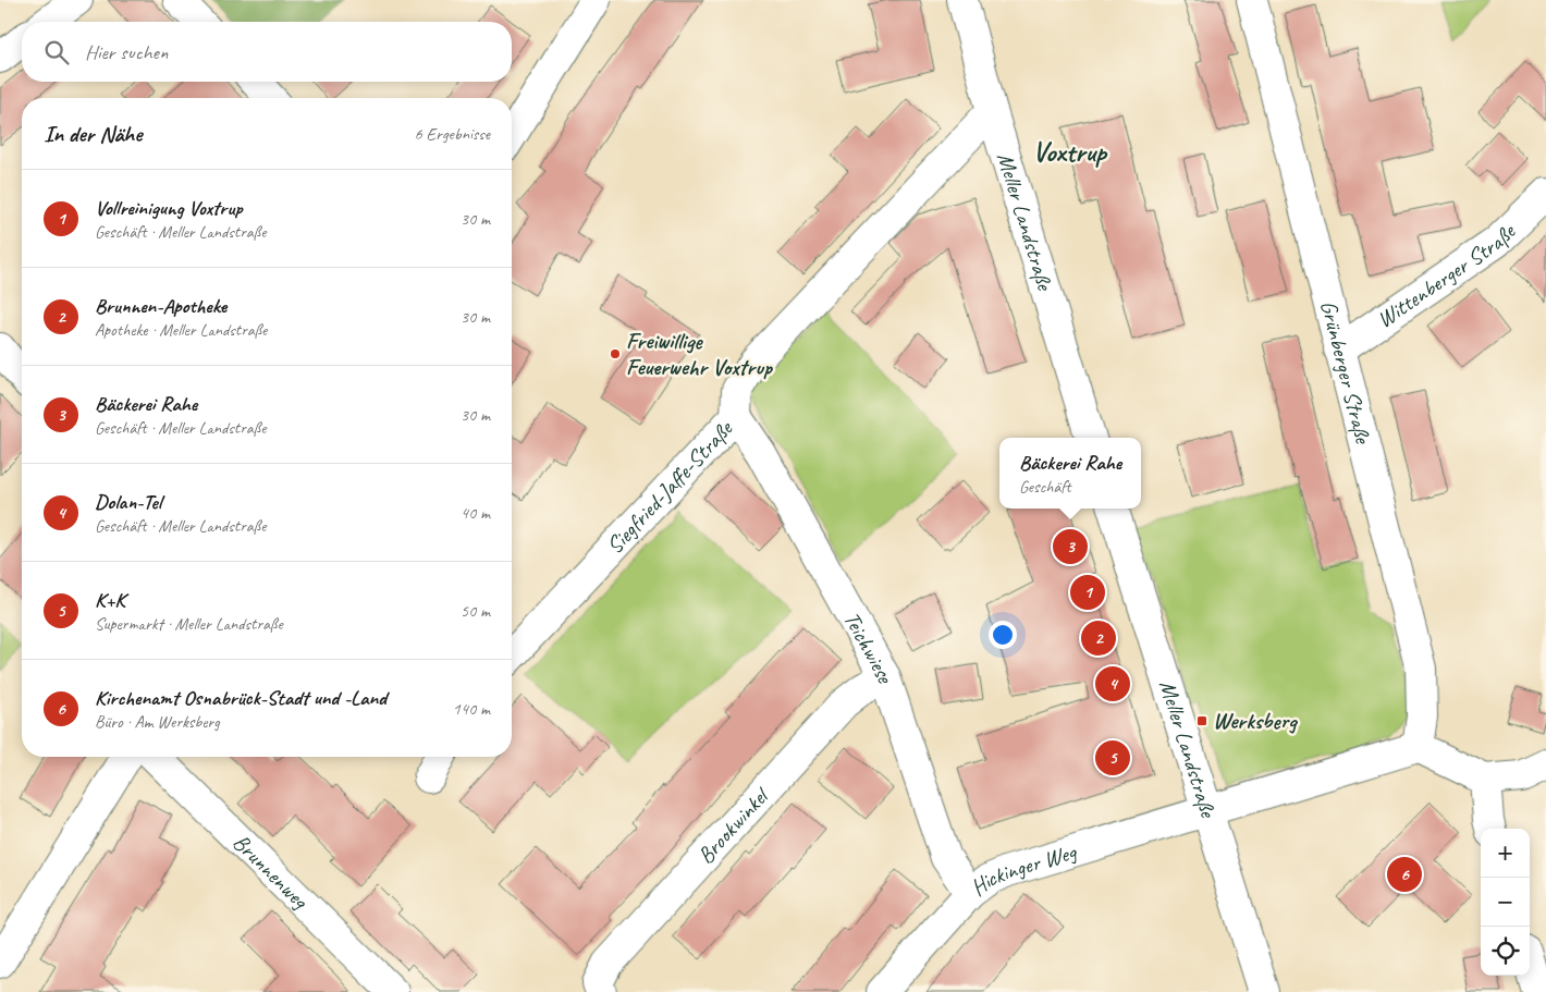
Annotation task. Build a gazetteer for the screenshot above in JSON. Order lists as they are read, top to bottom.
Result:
{
  "streets": {
    "street": [
      "Meller Landstraße",
      "Wittenberger Straße",
      "Grünberger Straße",
      "Siegfried-Jaffe-Straße",
      "Teichwiese",
      "Brookwinkel",
      "Brunnenweg",
      "Hickinger Weg"
    ]
  },
  "crossings": [
    ["Meller Landstraße", "Siegfried-Jaffe-Straße"],
    ["Meller Landstraße", "Hickinger Weg"],
    ["Wittenberger Straße", "Grünberger Straße"],
    ["Siegfried-Jaffe-Straße", "Teichwiese"],
    ["Teichwiese", "Brookwinkel"],
    ["Teichwiese", "Hickinger Weg"]
  ],
  "districts": ["Voxtrup"],
  "places": {
    "other": ["Freiwillige Feuerwehr Voxtrup"],
    "transit": ["Werksberg"]
  },
  "page": {
    "search": "Hier suchen",
    "heading": ["In der Nähe", "6 Ergebnisse"],
    "list": [
      {
        "mark": "1",
        "name": "Vollreinigung Voxtrup",
        "note": "Geschäft · Meller Landstraße",
        "value": "30 m"
      },
      {
        "mark": "2",
        "name": "Brunnen-Apotheke",
        "note": "Apotheke · Meller Landstraße",
        "value": "30 m"
      },
      {
        "mark": "3",
        "name": "Bäckerei Rahe",
        "note": "Geschäft · Meller Landstraße",
        "value": "30 m"
      },
      {
        "mark": "4",
        "name": "Dolan-Tel",
        "note": "Geschäft · Meller Landstraße",
        "value": "40 m"
      },
      {
        "mark": "5",
        "name": "K+K",
        "note": "Supermarkt · Meller Landstraße",
        "value": "50 m"
      },
      {
        "mark": "6",
        "name": "Kirchenamt Osnabrück-Stadt und -Land",
        "note": "Büro · Am Werksberg",
        "value": "140 m"
      }
    ],
    "popup": ["Bäckerei Rahe", "Geschäft"],
    "pins": [
      "3",
      "1",
      "2",
      "4",
      "5",
      "6"
    ],
    "map_buttons": ["+", "−"]
  }
}
